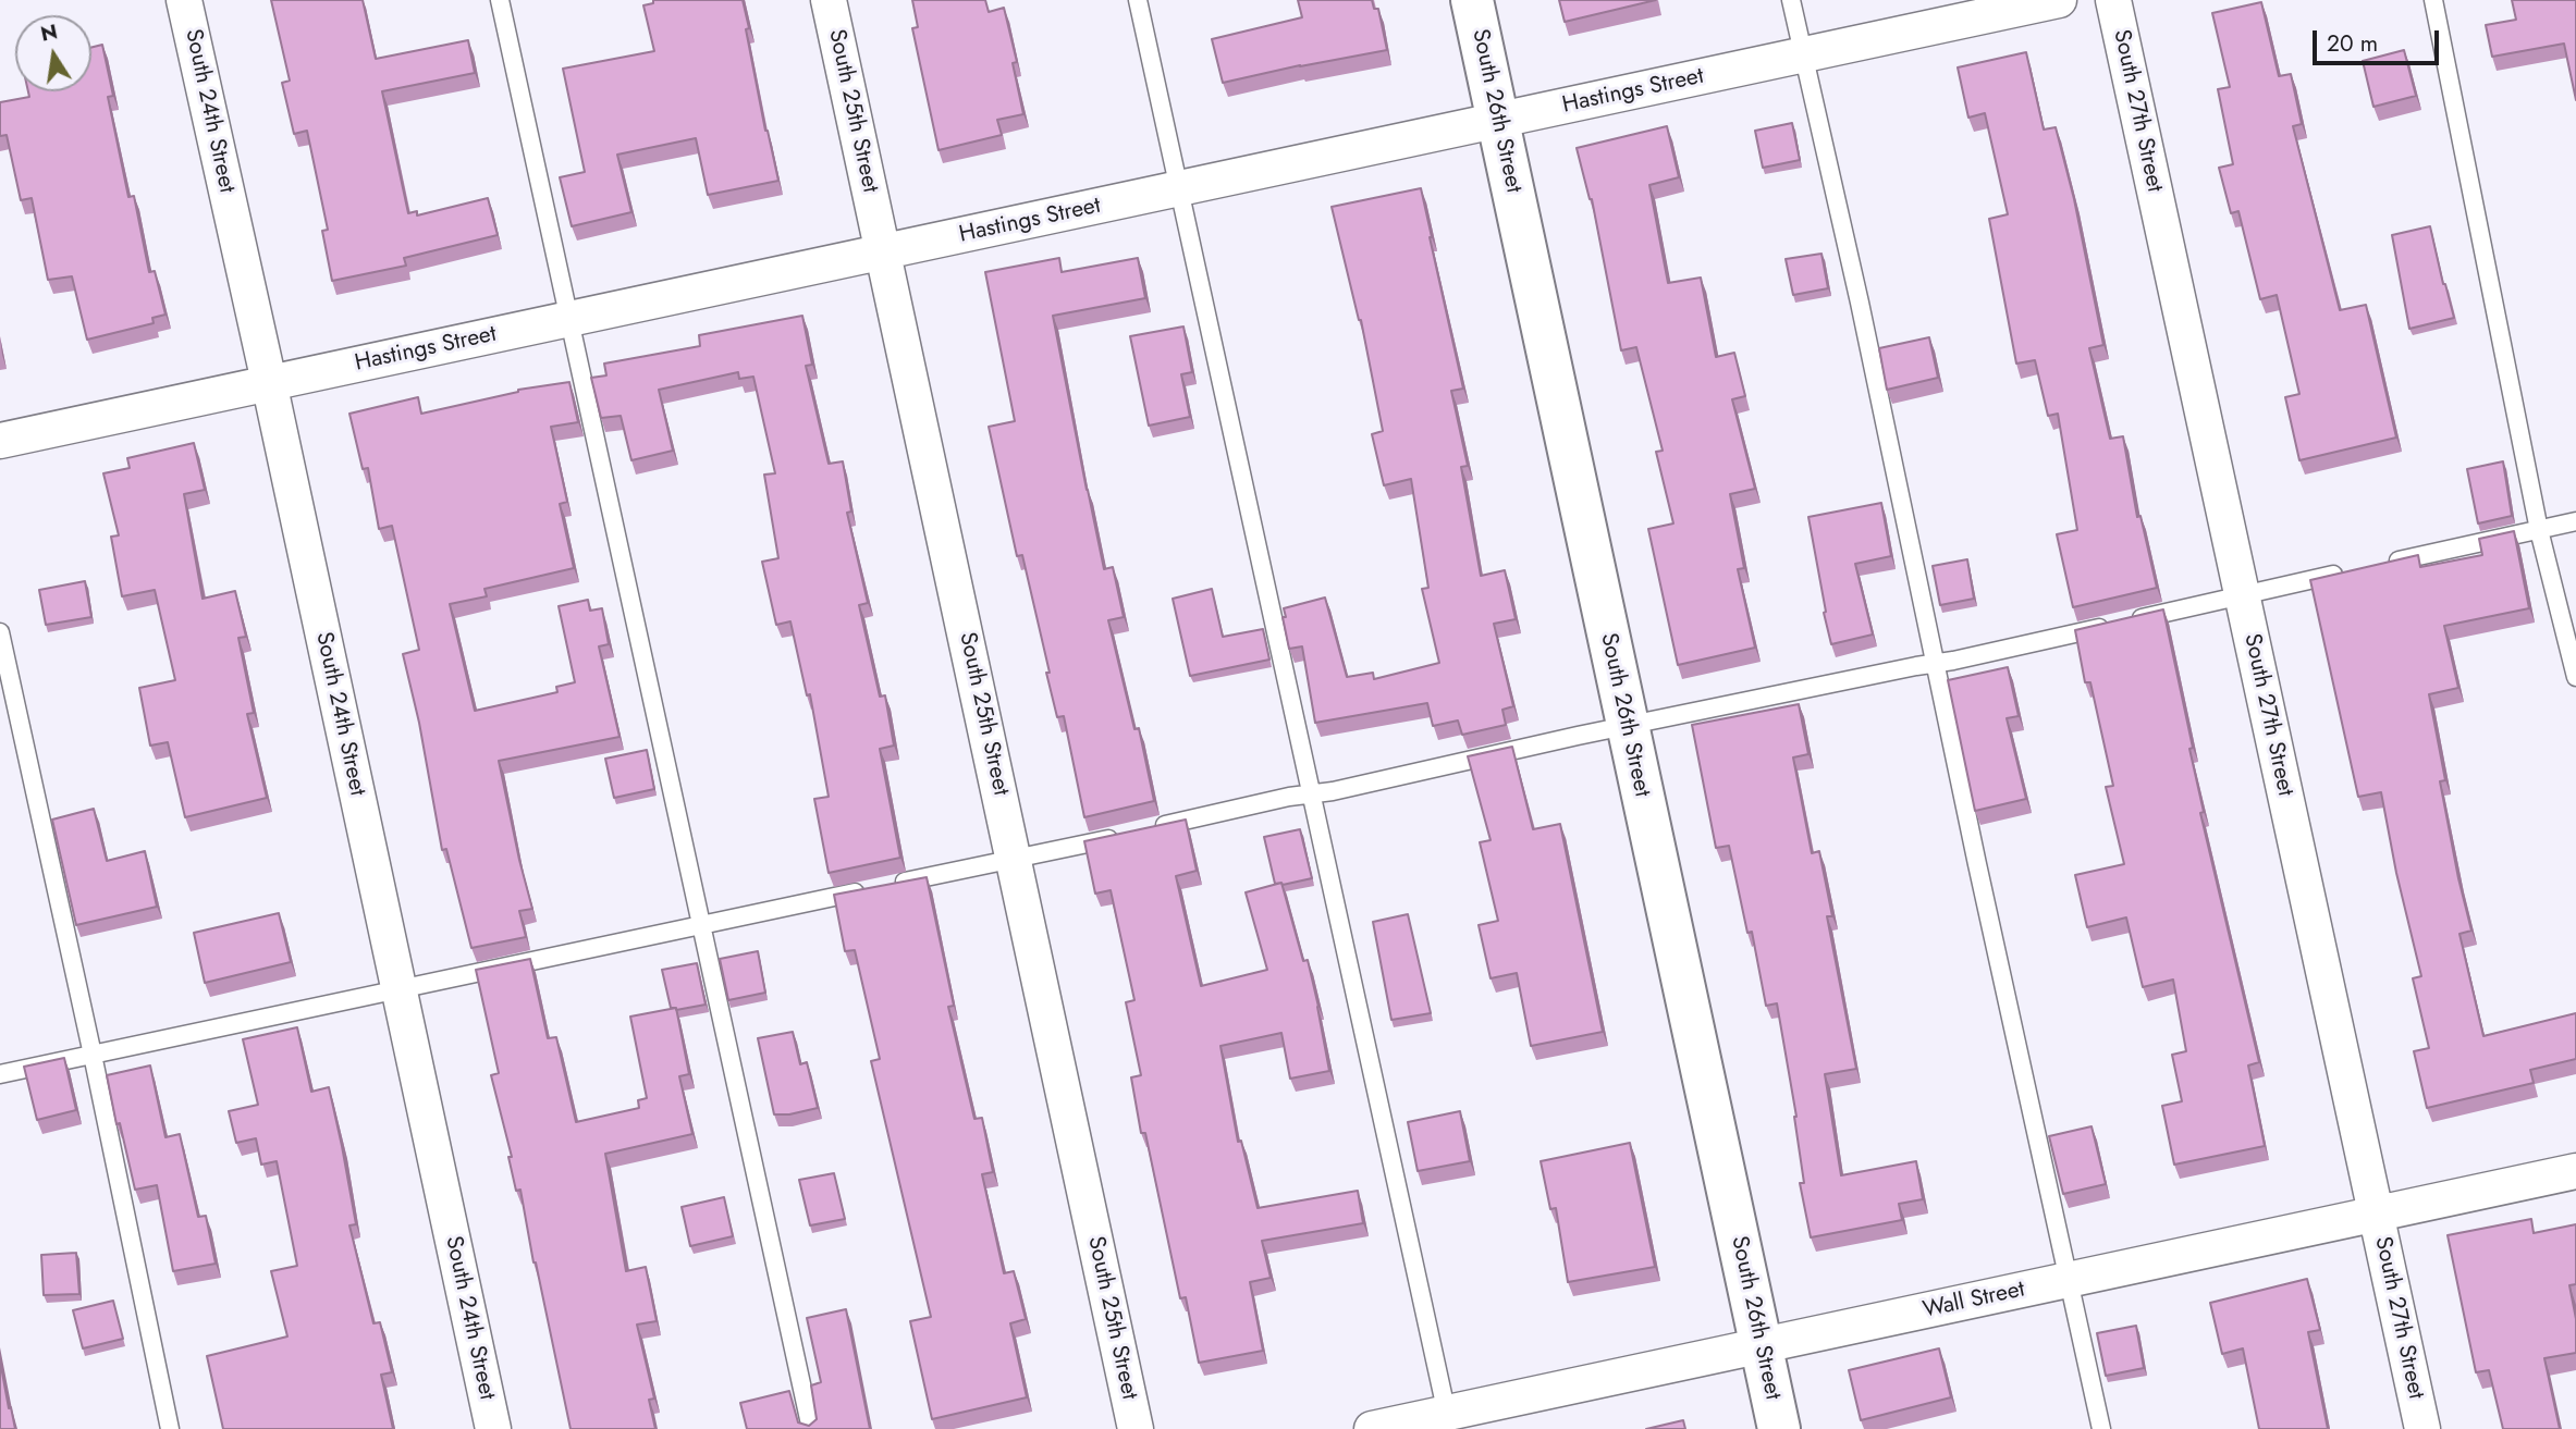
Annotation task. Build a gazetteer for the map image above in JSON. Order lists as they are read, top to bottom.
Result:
{
  "streets": {
    "street": [
      "Hastings Street",
      "South 24th Street",
      "South 25th Street",
      "South 26th Street",
      "South 27th Street",
      "Wall Street"
    ]
  },
  "crossings": [
    ["Hastings Street", "South 24th Street"],
    ["Hastings Street", "South 25th Street"],
    ["Hastings Street", "South 26th Street"],
    ["South 26th Street", "Wall Street"],
    ["South 27th Street", "Wall Street"]
  ],
  "scale_bar": "20 m",
  "north": "top"
}
